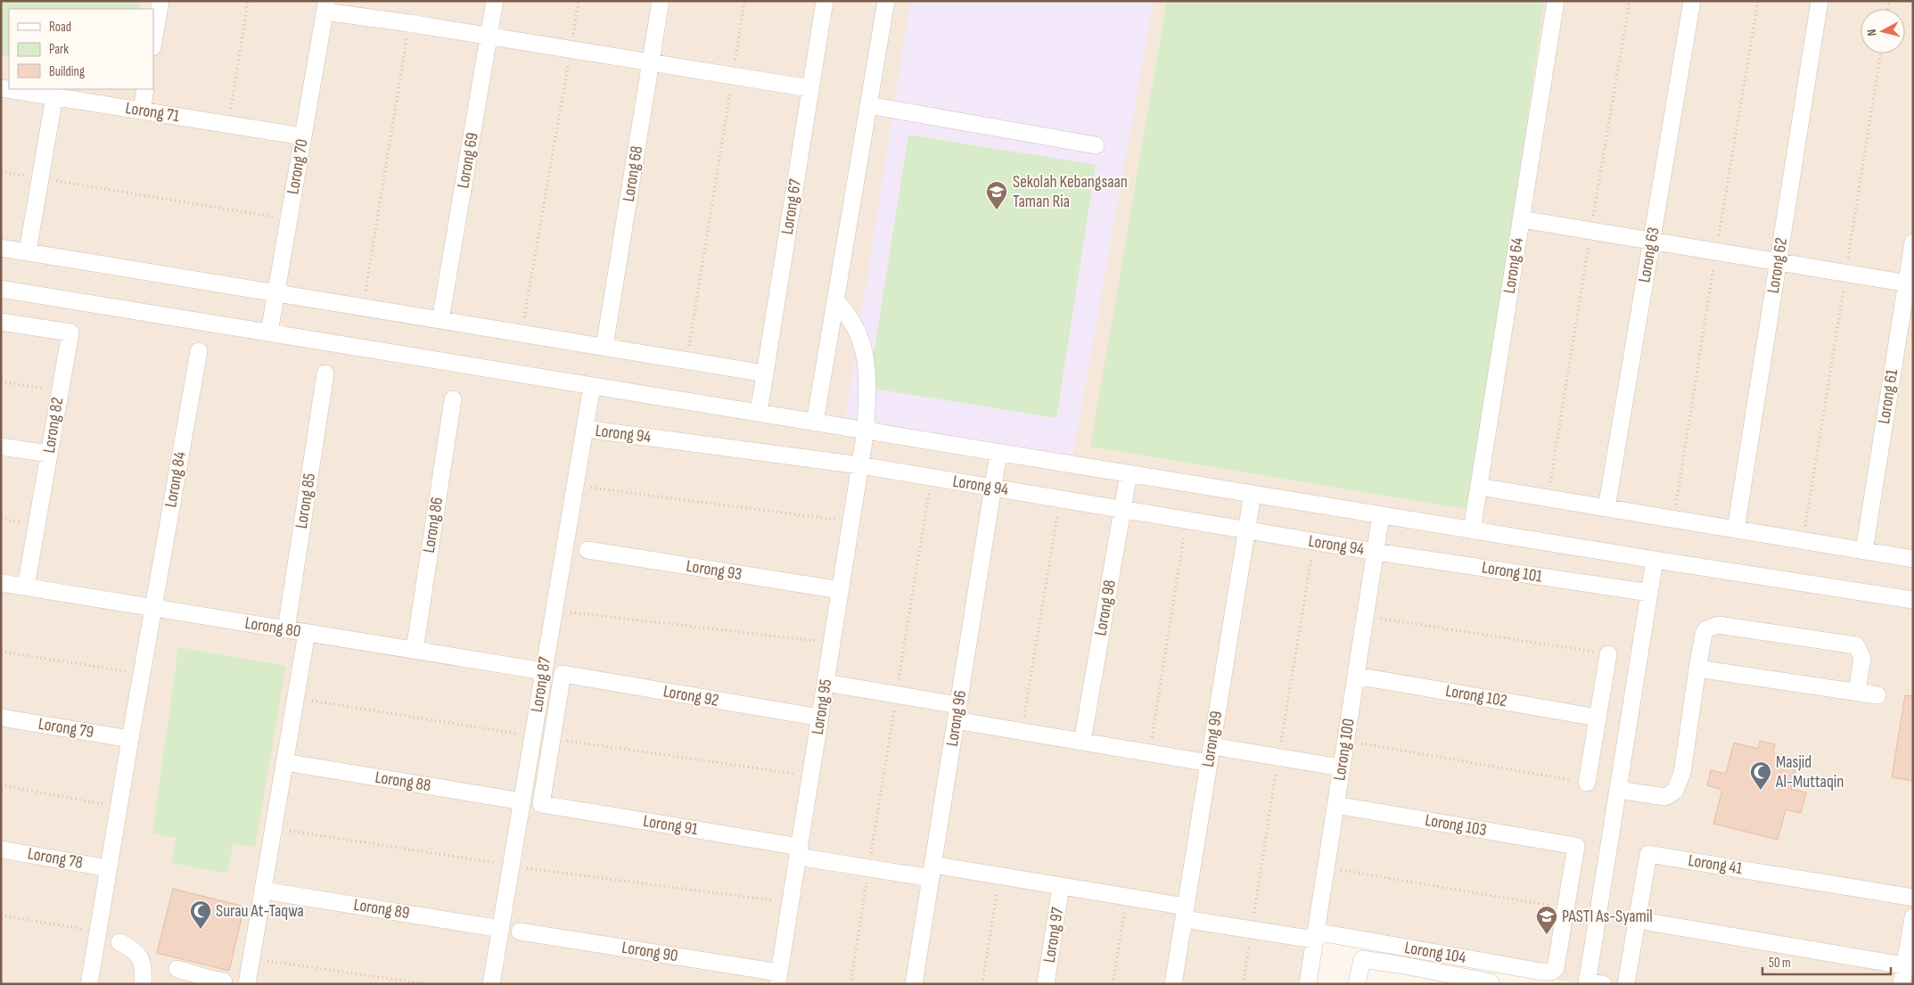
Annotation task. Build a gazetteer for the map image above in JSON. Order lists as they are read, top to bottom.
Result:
{
  "streets": {
    "street": [
      "Lorong 71",
      "Lorong 69",
      "Lorong 70",
      "Lorong 68",
      "Lorong 67",
      "Lorong 63",
      "Lorong 64",
      "Lorong 62",
      "Lorong 61",
      "Lorong 82",
      "Lorong 94",
      "Lorong 84",
      "Lorong 85",
      "Lorong 86",
      "Lorong 93",
      "Lorong 101",
      "Lorong 98",
      "Lorong 80",
      "Lorong 87",
      "Lorong 92",
      "Lorong 102",
      "Lorong 95",
      "Lorong 96",
      "Lorong 79",
      "Lorong 99",
      "Lorong 100",
      "Lorong 88",
      "Lorong 91",
      "Lorong 103",
      "Lorong 78",
      "Lorong 41",
      "Lorong 89",
      "Lorong 97",
      "Lorong 90",
      "Lorong 104"
    ]
  },
  "crossings": [
    ["Lorong 71", "Lorong 70"],
    ["Lorong 82", "Lorong 80"],
    ["Lorong 94", "Lorong 101"],
    ["Lorong 94", "Lorong 98"],
    ["Lorong 94", "Lorong 87"],
    ["Lorong 94", "Lorong 95"],
    ["Lorong 94", "Lorong 96"],
    ["Lorong 94", "Lorong 99"],
    ["Lorong 94", "Lorong 100"],
    ["Lorong 84", "Lorong 80"],
    ["Lorong 84", "Lorong 79"],
    ["Lorong 84", "Lorong 78"],
    ["Lorong 85", "Lorong 80"],
    ["Lorong 86", "Lorong 80"],
    ["Lorong 93", "Lorong 95"],
    ["Lorong 101", "Lorong 100"],
    ["Lorong 80", "Lorong 87"],
    ["Lorong 87", "Lorong 88"],
    ["Lorong 87", "Lorong 89"],
    ["Lorong 92", "Lorong 95"],
    ["Lorong 92", "Lorong 91"],
    ["Lorong 102", "Lorong 100"],
    ["Lorong 95", "Lorong 91"],
    ["Lorong 95", "Lorong 90"],
    ["Lorong 96", "Lorong 91"],
    ["Lorong 99", "Lorong 104"],
    ["Lorong 100", "Lorong 103"],
    ["Lorong 100", "Lorong 104"],
    ["Lorong 91", "Lorong 97"],
    ["Lorong 91", "Lorong 104"],
    ["Lorong 103", "Lorong 104"],
    ["Lorong 97", "Lorong 104"]
  ],
  "places": {
    "school or university": ["Sekolah Kebangsaan Taman Ria", "PASTI As-Syamil"],
    "mosque": ["Masjid Al-Muttaqin", "Surau At-Taqwa"]
  },
  "legend": ["Road", "Park", "Building"],
  "scale_bar": "50 m",
  "north": "left"
}
